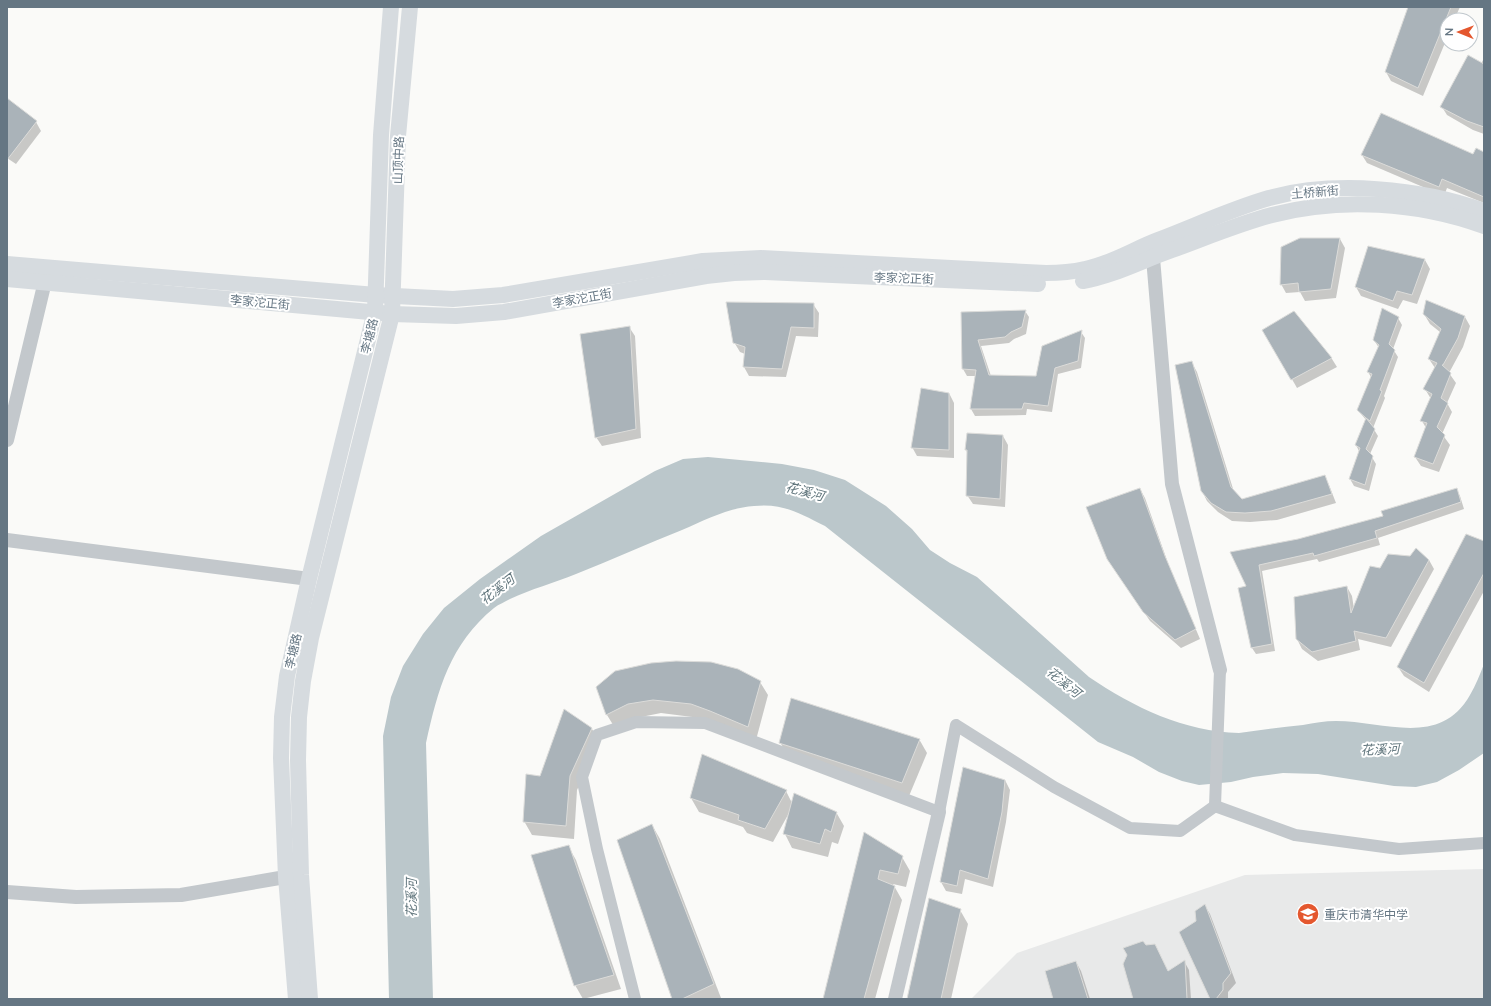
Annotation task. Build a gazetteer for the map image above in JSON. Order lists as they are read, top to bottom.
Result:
{
  "streets": {
    "main road": [
      "山顶中路",
      "土桥新街",
      "李家沱正街",
      "李塘路"
    ]
  },
  "crossings": [
    ["山顶中路", "李家沱正街"],
    ["山顶中路", "李塘路"],
    ["土桥新街", "李家沱正街"],
    ["李家沱正街", "李塘路"]
  ],
  "water": ["花溪河"],
  "places": {
    "school or university": ["重庆市清华中学"]
  },
  "north": "left"
}
